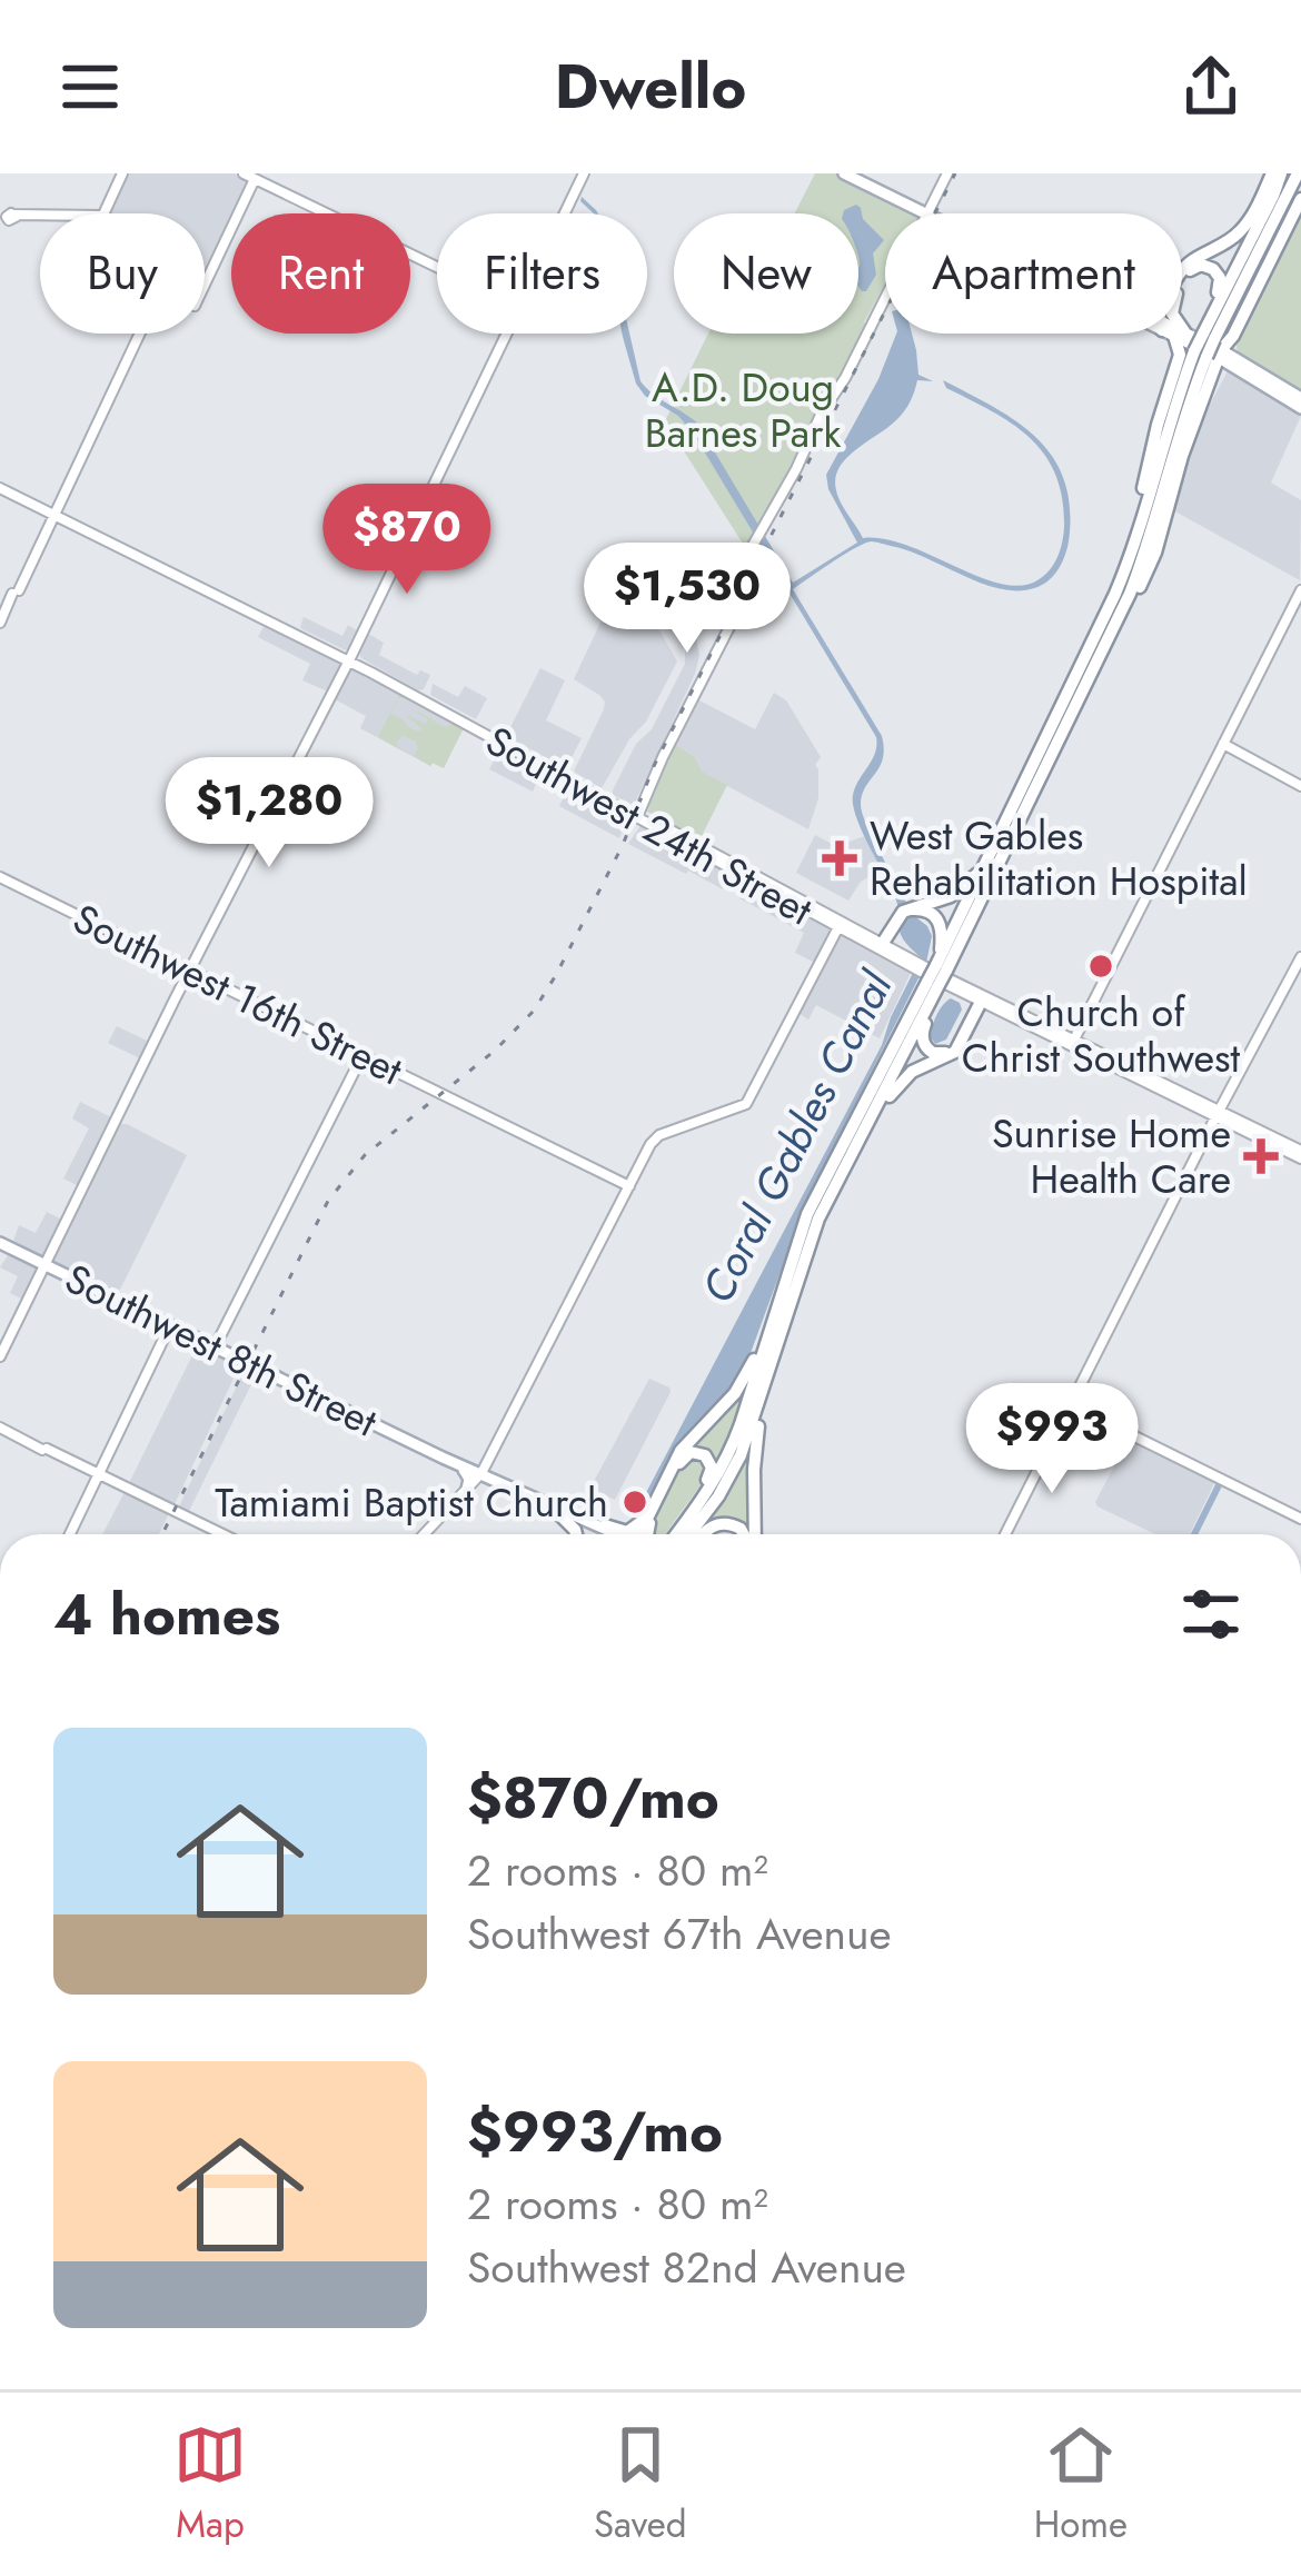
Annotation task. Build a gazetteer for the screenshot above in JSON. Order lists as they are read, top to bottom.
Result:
{
  "streets": {
    "main road": ["Southwest 8th Street"],
    "street": ["Southwest 24th Street", "Southwest 16th Street"]
  },
  "water": ["Coral Gables Canal"],
  "parks": ["A.D. Doug Barnes Park"],
  "places": {
    "health": ["West Gables Rehabilitation Hospital", "Sunrise Home Health Care"],
    "other": ["Church of Christ Southwest", "Tamiami Baptist Church"]
  },
  "page": {
    "header": "Dwello",
    "chip": [
      "Buy",
      "Rent",
      "Filters",
      "New",
      "Apartment"
    ],
    "price": [
      "$870",
      "$1,530",
      "$1,280",
      "$993"
    ],
    "heading": "4 homes",
    "list": [
      {
        "name": "$870/mo",
        "note": "2 rooms · 80 m² · Southwest 67th Avenue"
      },
      {
        "name": "$993/mo",
        "note": "2 rooms · 80 m² · Southwest 82nd Avenue"
      }
    ],
    "tabs": ["Map", "Saved", "Home"]
  }
}
